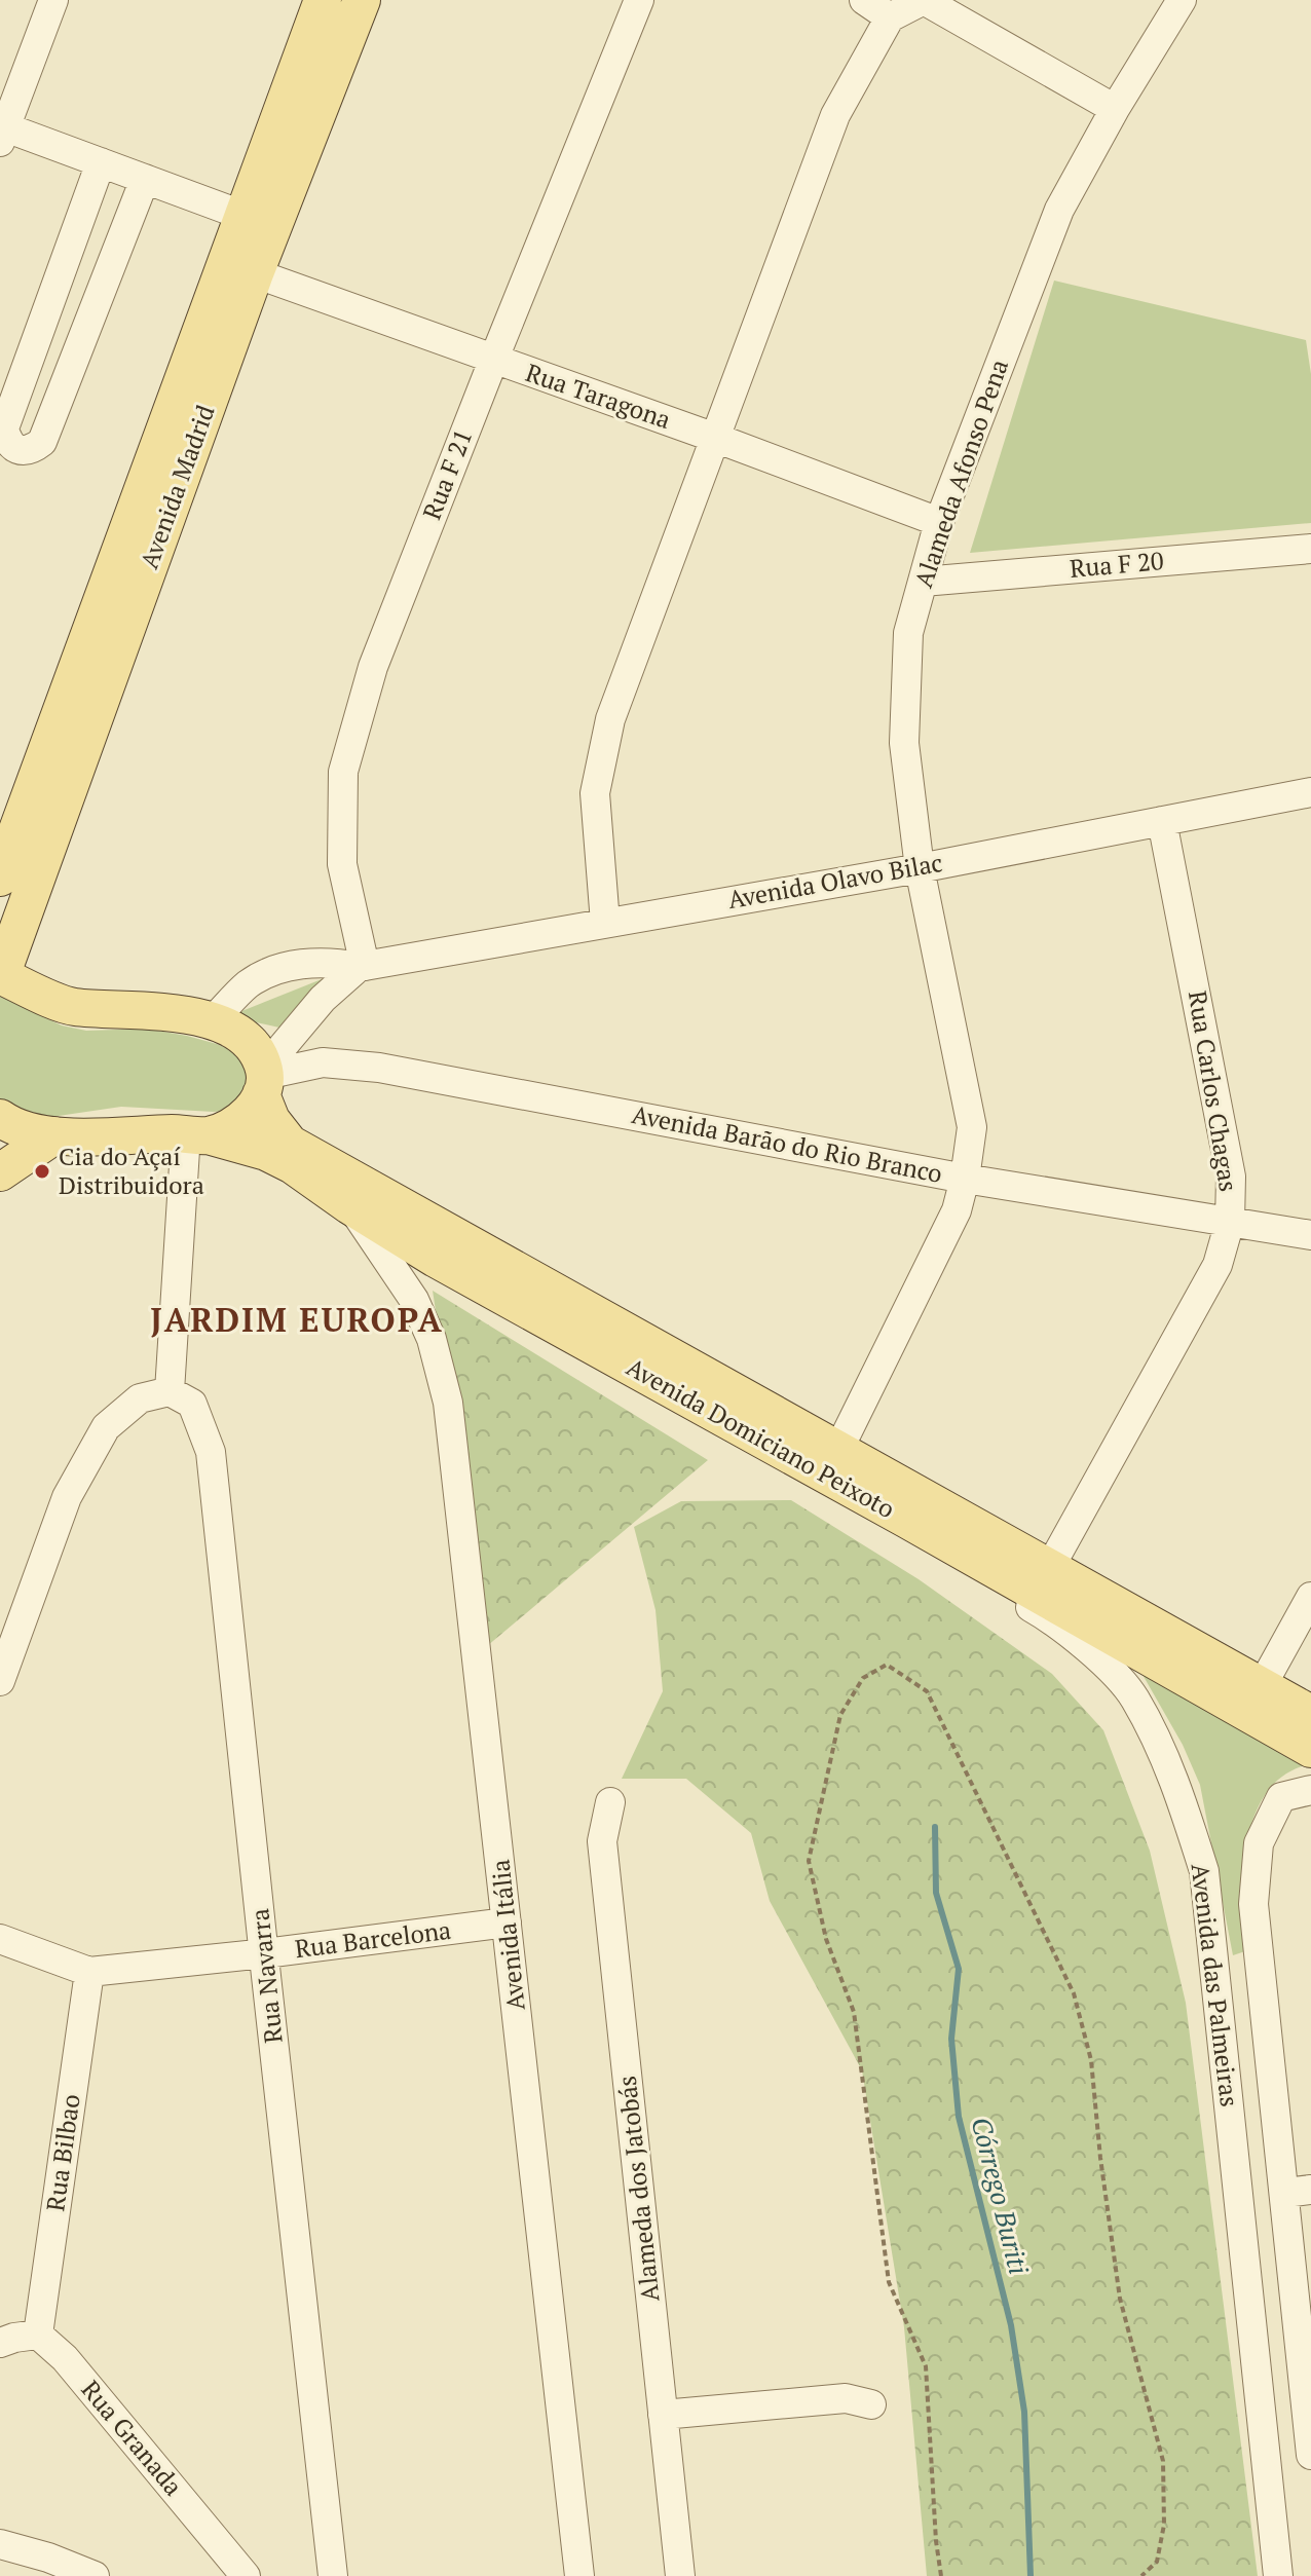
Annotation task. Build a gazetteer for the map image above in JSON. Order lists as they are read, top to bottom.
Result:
{
  "streets": {
    "main road": ["Avenida Madrid", "Avenida Domiciano Peixoto"],
    "street": [
      "Rua Taragona",
      "Alameda Afonso Pena",
      "Rua F 21",
      "Rua F 20",
      "Avenida Olavo Bilac",
      "Rua Carlos Chagas",
      "Avenida Barão do Rio Branco",
      "Avenida Itália",
      "Rua Barcelona",
      "Rua Navarra",
      "Avenida das Palmeiras",
      "Rua Bilbao",
      "Alameda dos Jatobás",
      "Rua Granada"
    ]
  },
  "crossings": [
    ["Rua Taragona", "Alameda Afonso Pena"],
    ["Rua Taragona", "Rua F 21"],
    ["Rua Taragona", "Avenida Madrid"],
    ["Alameda Afonso Pena", "Rua F 20"],
    ["Alameda Afonso Pena", "Avenida Olavo Bilac"],
    ["Alameda Afonso Pena", "Avenida Barão do Rio Branco"],
    ["Alameda Afonso Pena", "Avenida Domiciano Peixoto"],
    ["Rua F 21", "Avenida Olavo Bilac"],
    ["Avenida Olavo Bilac", "Rua Carlos Chagas"],
    ["Avenida Olavo Bilac", "Avenida Domiciano Peixoto"],
    ["Rua Carlos Chagas", "Avenida Barão do Rio Branco"],
    ["Rua Carlos Chagas", "Avenida Domiciano Peixoto"],
    ["Avenida Barão do Rio Branco", "Avenida Domiciano Peixoto"],
    ["Avenida Domiciano Peixoto", "Avenida Itália"],
    ["Avenida Domiciano Peixoto", "Avenida das Palmeiras"],
    ["Avenida Itália", "Rua Barcelona"],
    ["Rua Barcelona", "Rua Navarra"],
    ["Rua Barcelona", "Rua Bilbao"],
    ["Rua Bilbao", "Rua Granada"]
  ],
  "districts": ["JARDIM EUROPA"],
  "water": ["Córrego Buriti"],
  "places": ["Cia do Açaí Distribuidora"]
}
